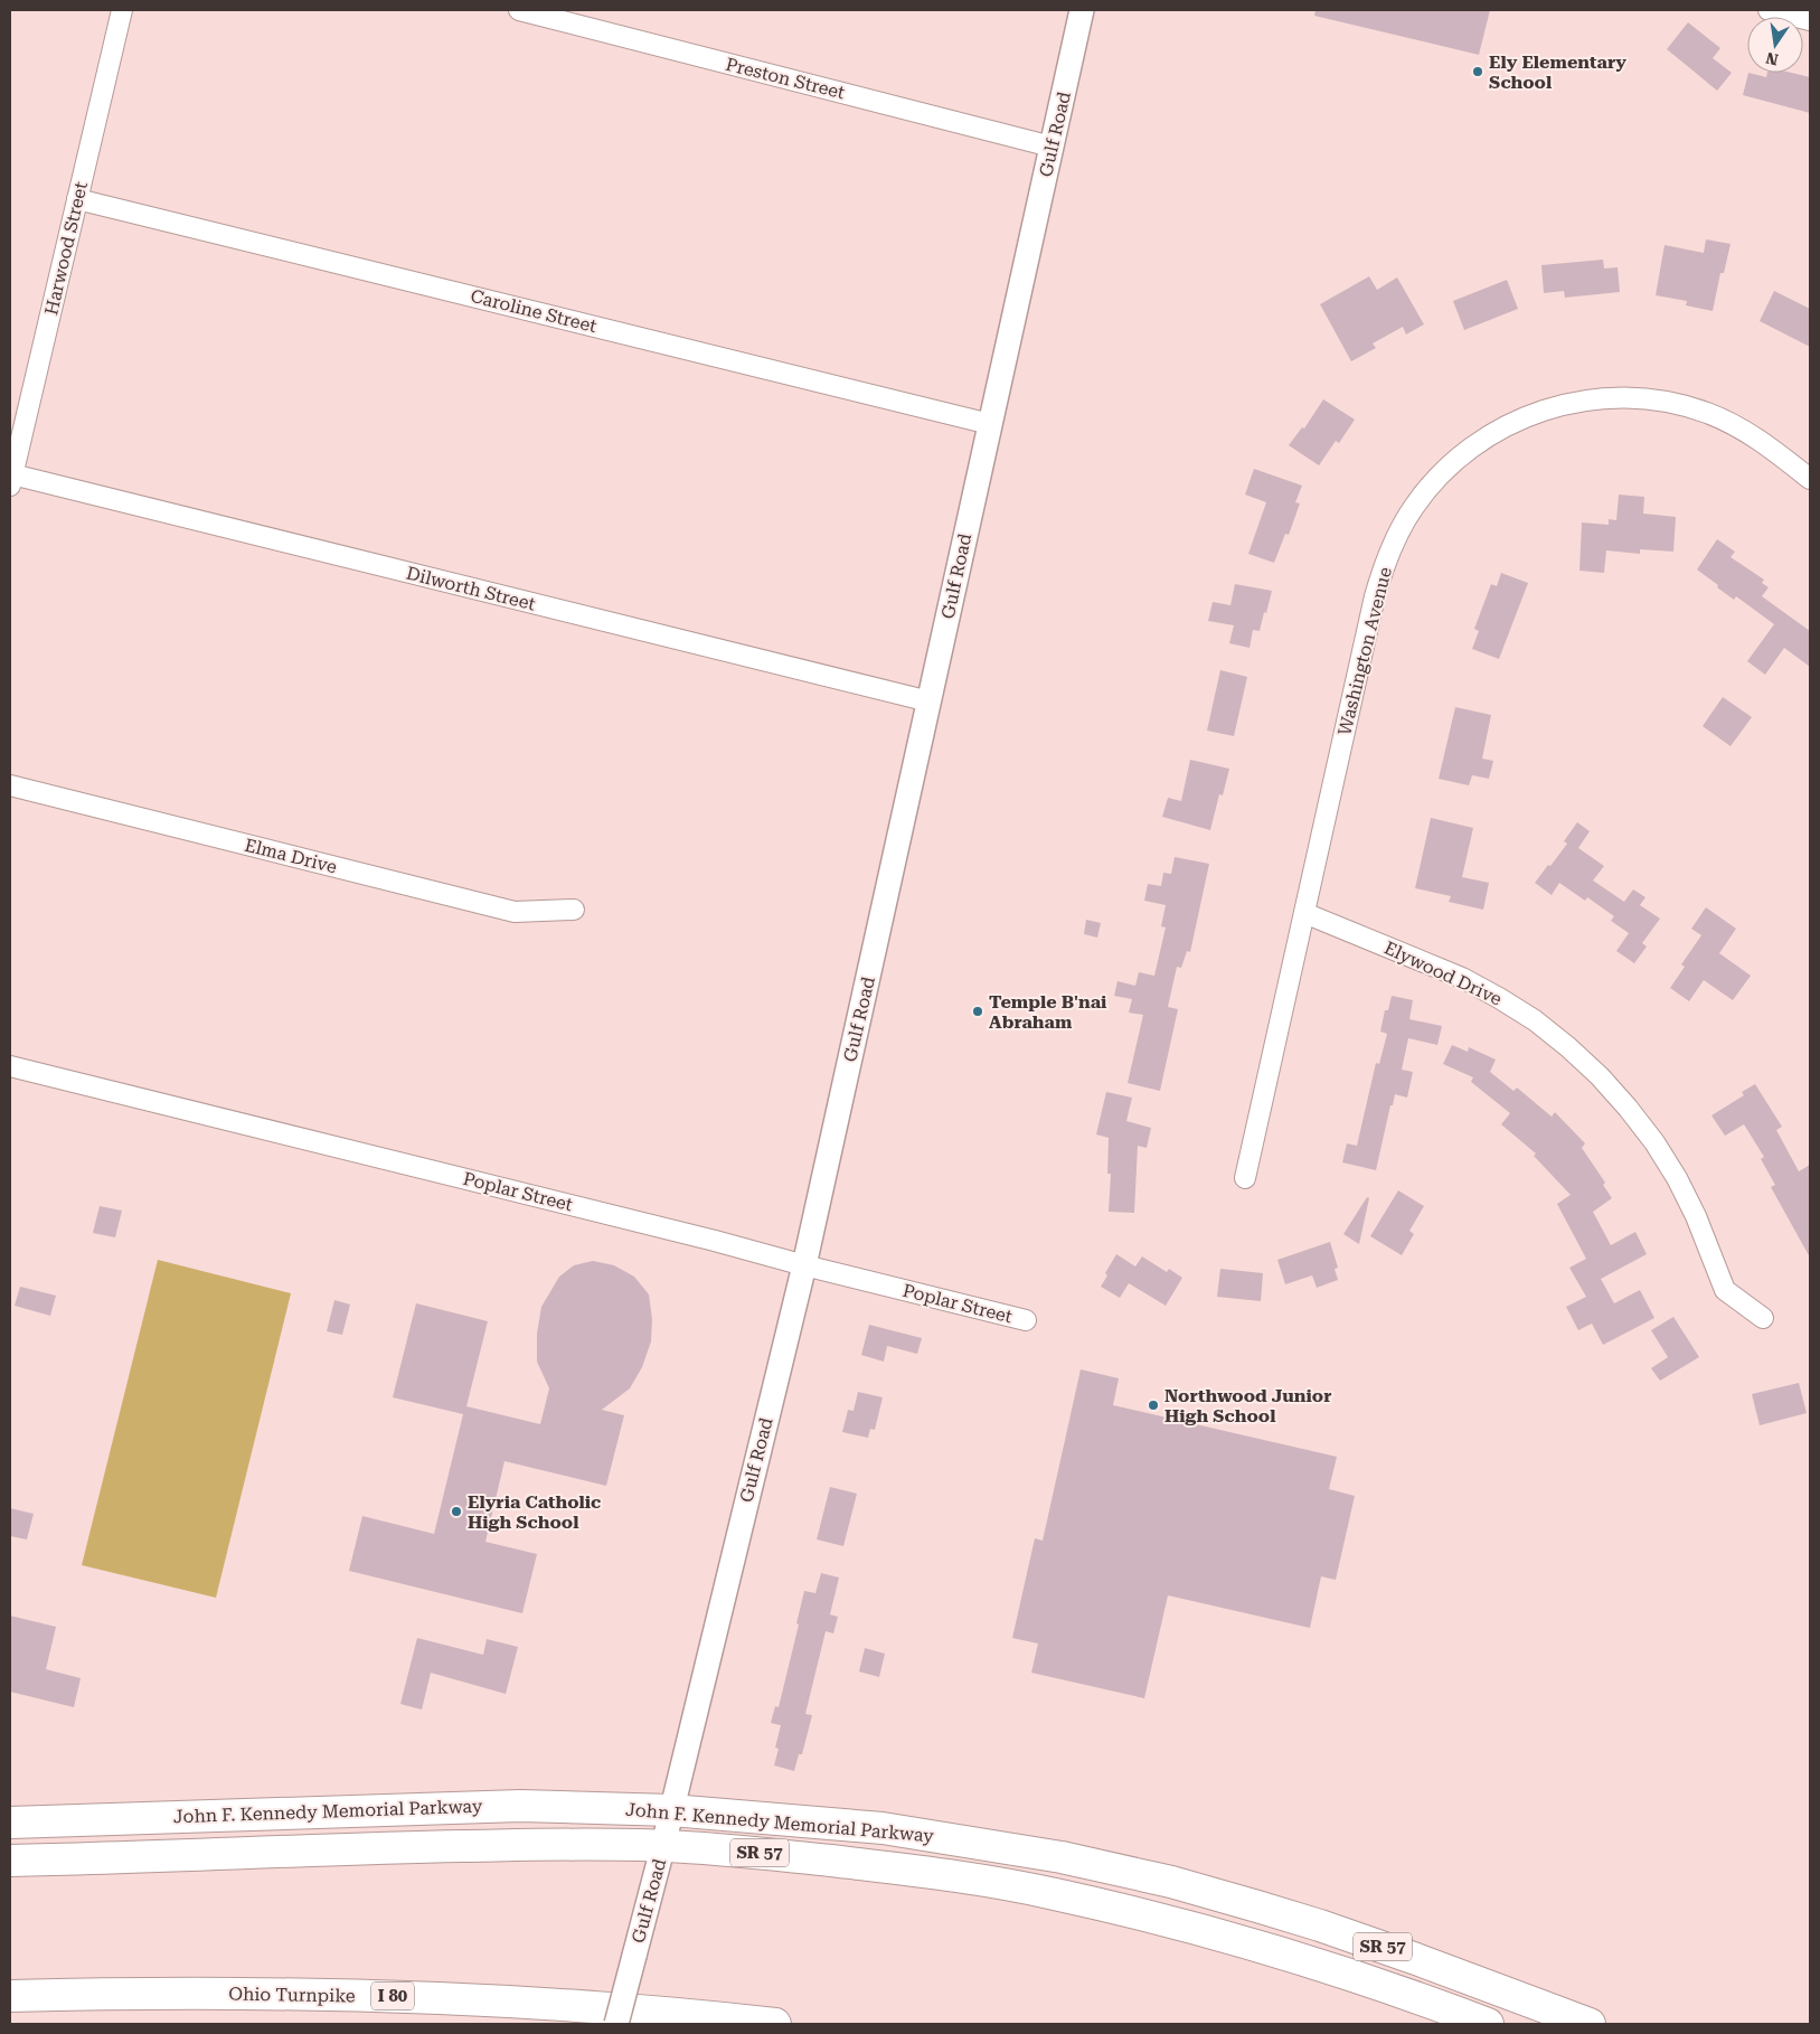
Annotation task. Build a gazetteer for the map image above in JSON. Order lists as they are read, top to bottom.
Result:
{
  "streets": {
    "highway": [
      "John F. Kennedy Memorial Parkway",
      "SR 57",
      "Ohio Turnpike",
      "I 80"
    ],
    "street": [
      "Preston Street",
      "Gulf Road",
      "Harwood Street",
      "Caroline Street",
      "Dilworth Street",
      "Washington Avenue",
      "Elma Drive",
      "Elywood Drive",
      "Poplar Street"
    ]
  },
  "crossings": [
    ["Preston Street", "Gulf Road"],
    ["Gulf Road", "Caroline Street"],
    ["Gulf Road", "Dilworth Street"],
    ["Gulf Road", "Poplar Street"],
    ["Gulf Road", "John F. Kennedy Memorial Parkway"],
    ["Harwood Street", "Caroline Street"],
    ["Harwood Street", "Dilworth Street"],
    ["Washington Avenue", "Elywood Drive"]
  ],
  "places": [
    "Ely Elementary School",
    "Temple B'nai Abraham",
    "Northwood Junior High School",
    "Elyria Catholic High School"
  ],
  "north": "bottom"
}
